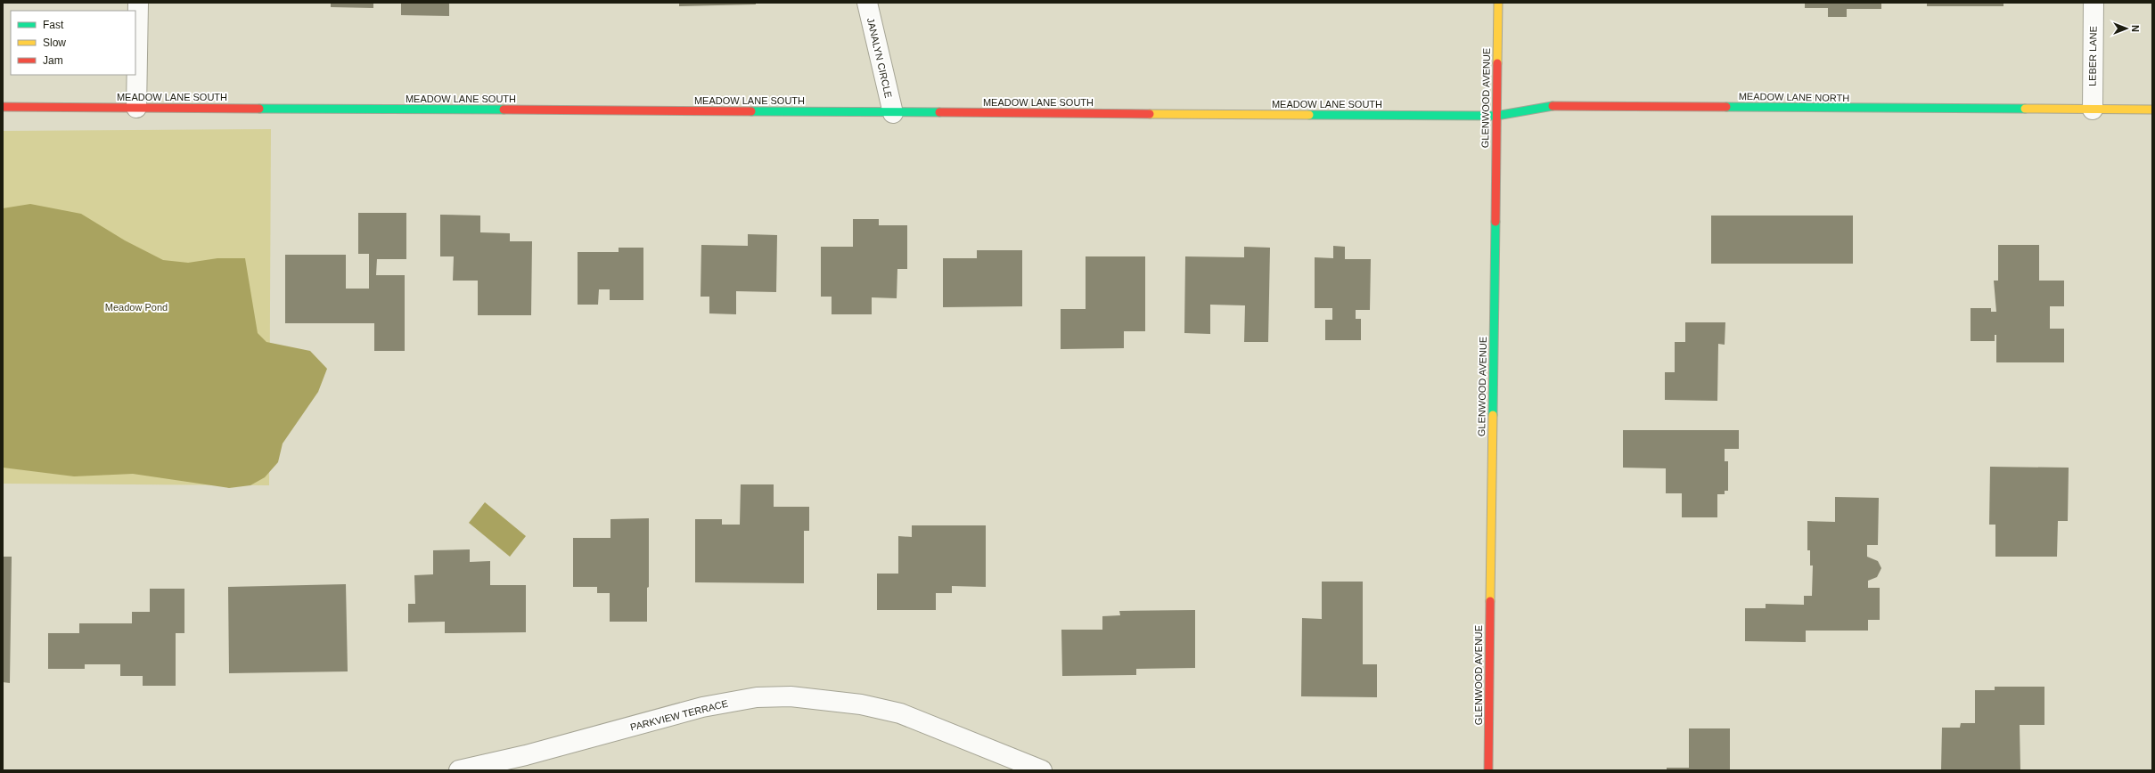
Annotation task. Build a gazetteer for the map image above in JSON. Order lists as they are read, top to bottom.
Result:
{
  "streets": {
    "street": [
      "LEBER LANE",
      "JANALYN CIRCLE",
      "MEADOW LANE SOUTH",
      "MEADOW LANE NORTH",
      "GLENWOOD AVENUE",
      "PARKVIEW TERRACE"
    ]
  },
  "crossings": [
    ["LEBER LANE", "MEADOW LANE NORTH"],
    ["JANALYN CIRCLE", "MEADOW LANE SOUTH"],
    ["MEADOW LANE SOUTH", "MEADOW LANE NORTH"],
    ["MEADOW LANE SOUTH", "GLENWOOD AVENUE"],
    ["MEADOW LANE NORTH", "GLENWOOD AVENUE"]
  ],
  "parks": ["Meadow Pond"],
  "legend": ["Fast", "Slow", "Jam"],
  "north": "right"
}
